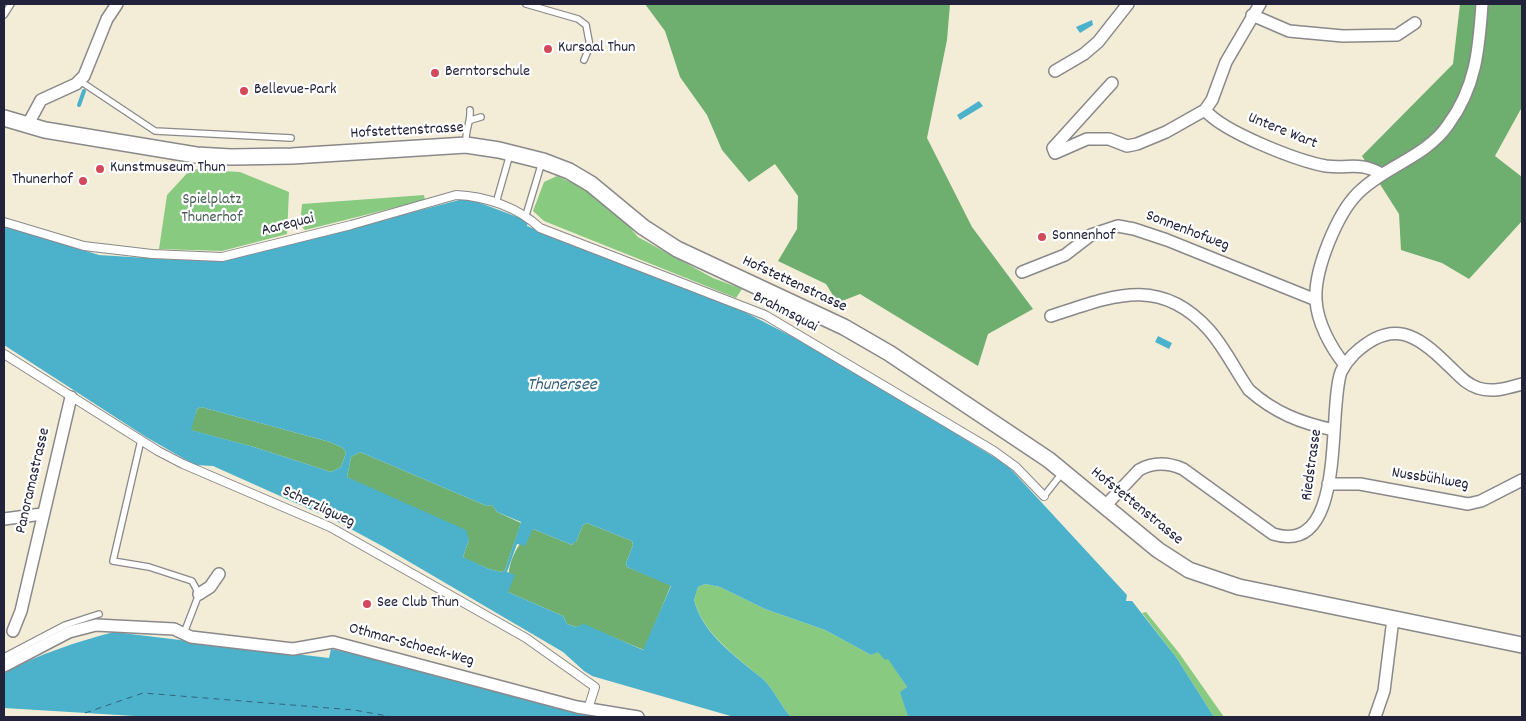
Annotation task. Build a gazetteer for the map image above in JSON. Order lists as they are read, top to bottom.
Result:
{
  "streets": {
    "main road": ["Hofstettenstrasse"],
    "street": [
      "Untere Wart",
      "Aarequai",
      "Sonnenhofweg",
      "Brahmsquai",
      "Riedstrasse",
      "Nussbühlweg",
      "Panoramastrasse",
      "Scherzligweg",
      "Othmar-Schoeck-Weg"
    ]
  },
  "crossings": [
    ["Hofstettenstrasse", "Riedstrasse"],
    ["Aarequai", "Brahmsquai"],
    ["Riedstrasse", "Nussbühlweg"],
    ["Panoramastrasse", "Scherzligweg"],
    ["Scherzligweg", "Othmar-Schoeck-Weg"]
  ],
  "water": ["Thunersee"],
  "parks": ["Spielplatz Thunerhof"],
  "places": [
    "Kursaal Thun",
    "Berntorschule",
    "Bellevue-Park",
    "Kunstmuseum Thun",
    "Thunerhof",
    "Sonnenhof",
    "See Club Thun"
  ]
}
